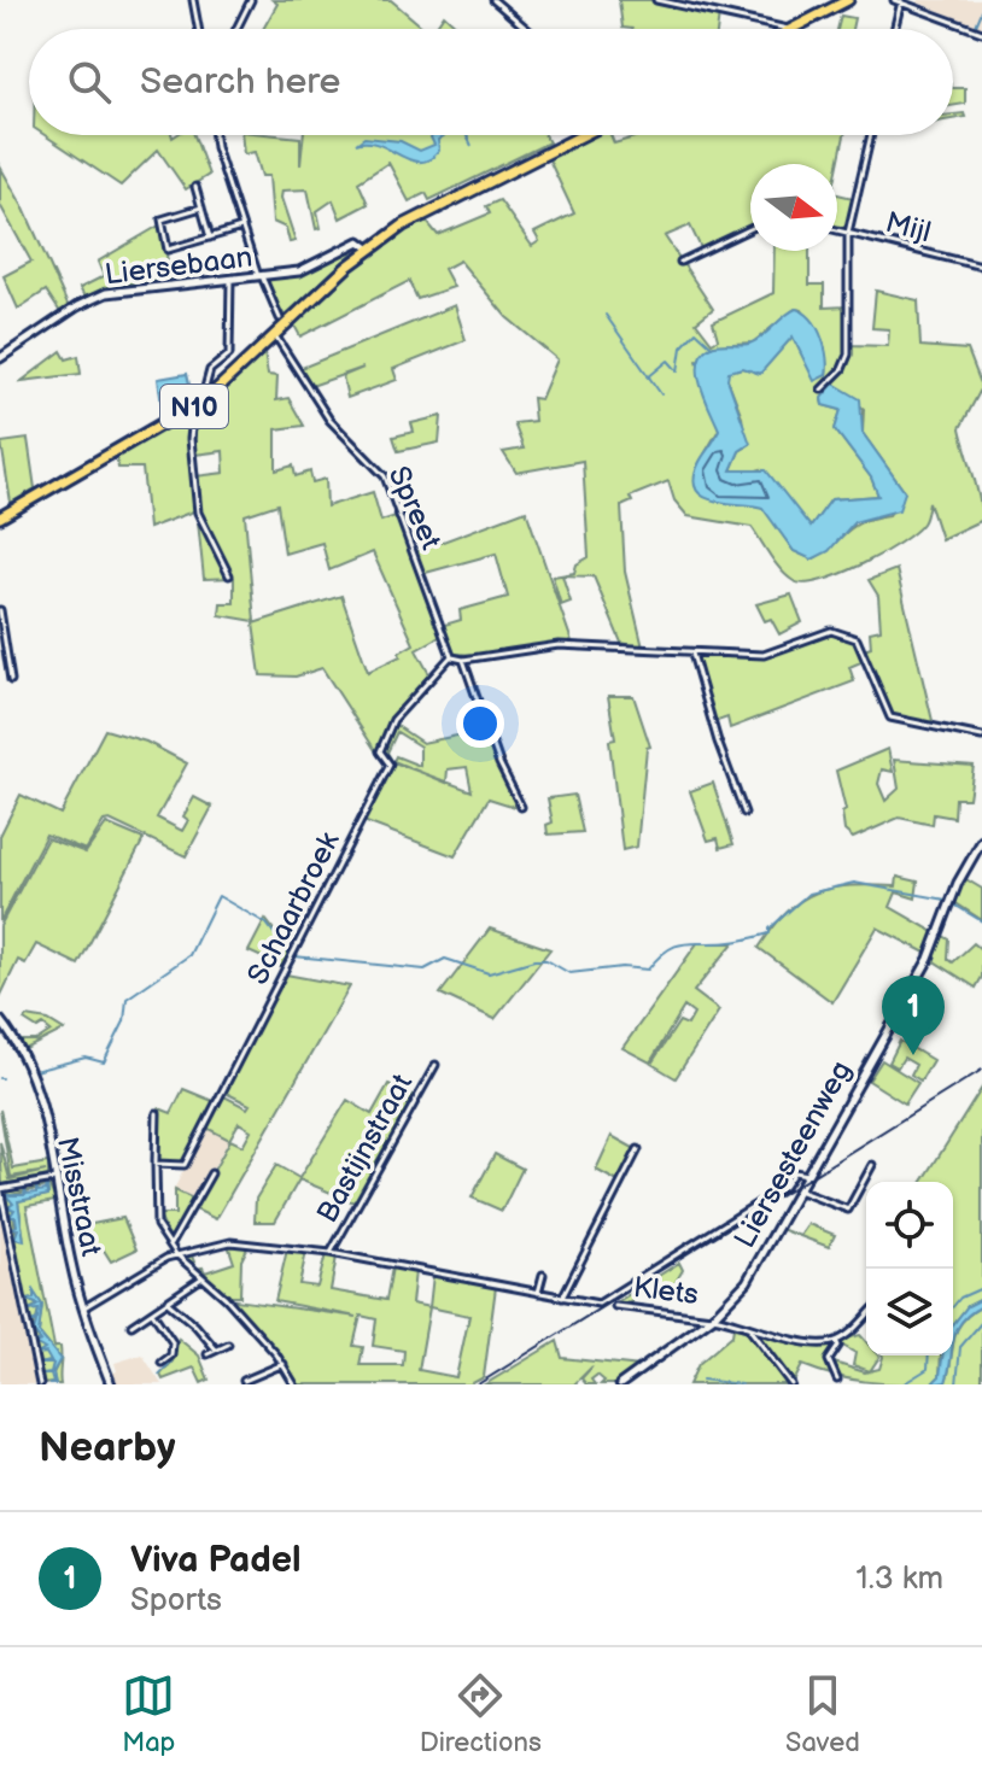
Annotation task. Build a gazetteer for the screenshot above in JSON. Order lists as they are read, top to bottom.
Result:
{
  "streets": {
    "main road": ["N10"],
    "street": [
      "Mijl",
      "Liersebaan",
      "Spreet",
      "Schaarbroek",
      "Bastijnstraat",
      "Liersesteenweg",
      "Misstraat",
      "Klets"
    ]
  },
  "crossings": [
    ["Liersebaan", "N10"],
    ["N10", "Spreet"],
    ["Spreet", "Schaarbroek"],
    ["Bastijnstraat", "Liersesteenweg"],
    ["Bastijnstraat", "Misstraat"],
    ["Liersesteenweg", "Klets"]
  ],
  "north": "right",
  "page": {
    "search": "Search here",
    "pins": "1",
    "heading": "Nearby",
    "list": [
      {
        "mark": "1",
        "name": "Viva Padel",
        "note": "Sports",
        "value": "1.3 km"
      }
    ],
    "nav": ["Map", "Directions", "Saved"]
  }
}
